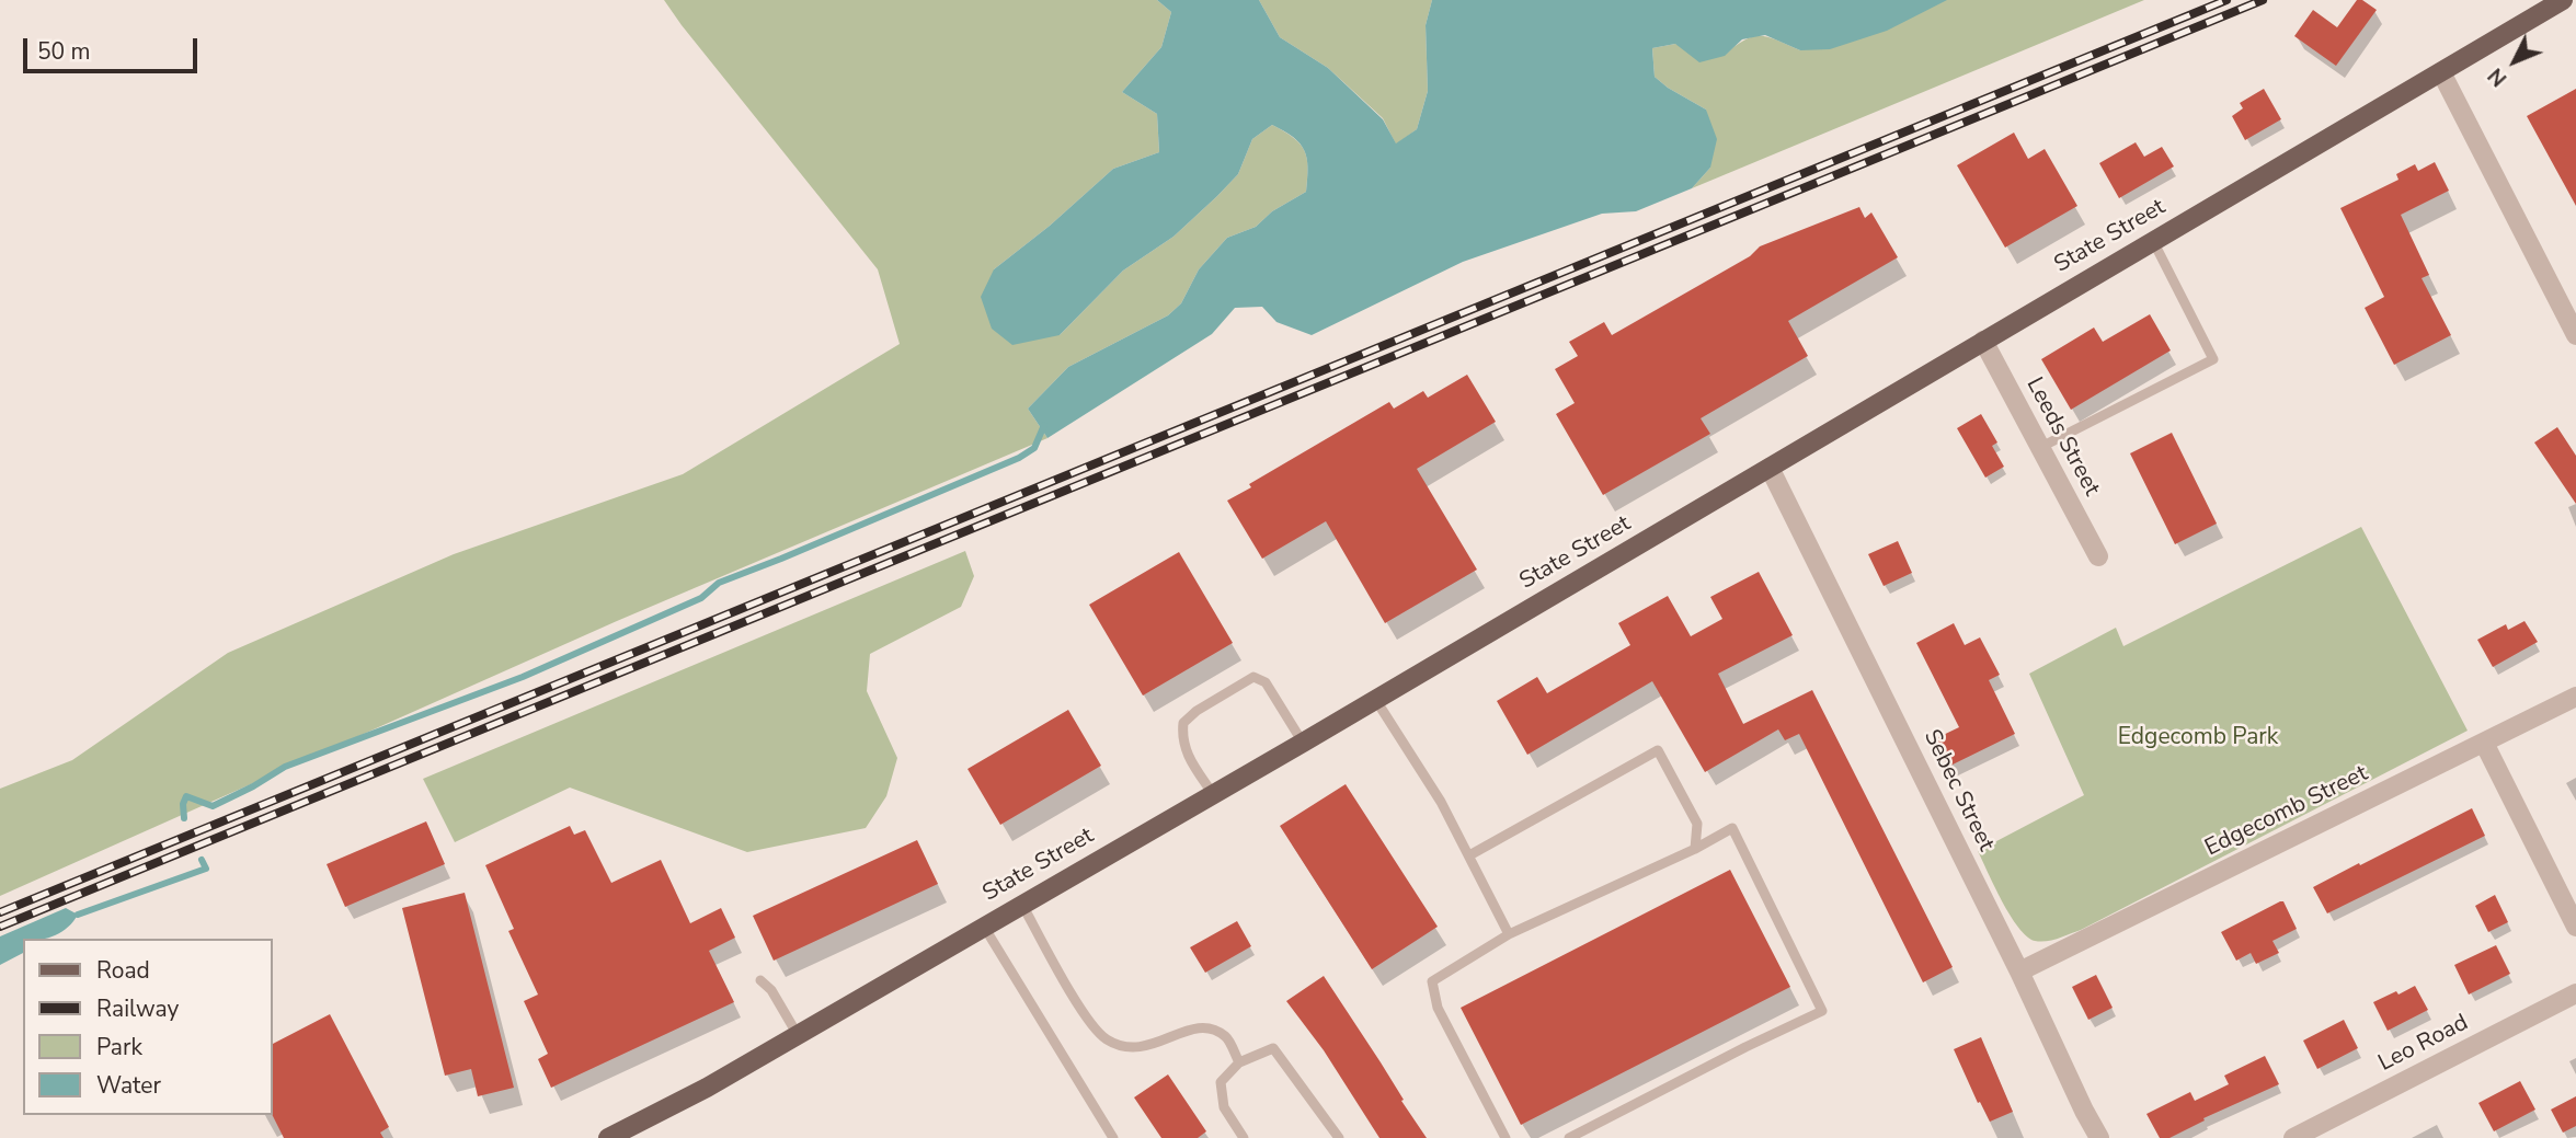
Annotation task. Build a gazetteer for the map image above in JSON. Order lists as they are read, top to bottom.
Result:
{
  "streets": {
    "main road": ["State Street"],
    "street": [
      "Leeds Street",
      "Sebec Street",
      "Edgecomb Street",
      "Leo Road"
    ]
  },
  "crossings": [
    ["State Street", "Leeds Street"],
    ["State Street", "Sebec Street"],
    ["Sebec Street", "Edgecomb Street"]
  ],
  "parks": ["Edgecomb Park"],
  "legend": [
    "Road",
    "Railway",
    "Park",
    "Water"
  ],
  "scale_bar": "50 m",
  "north": "bottom left"
}
